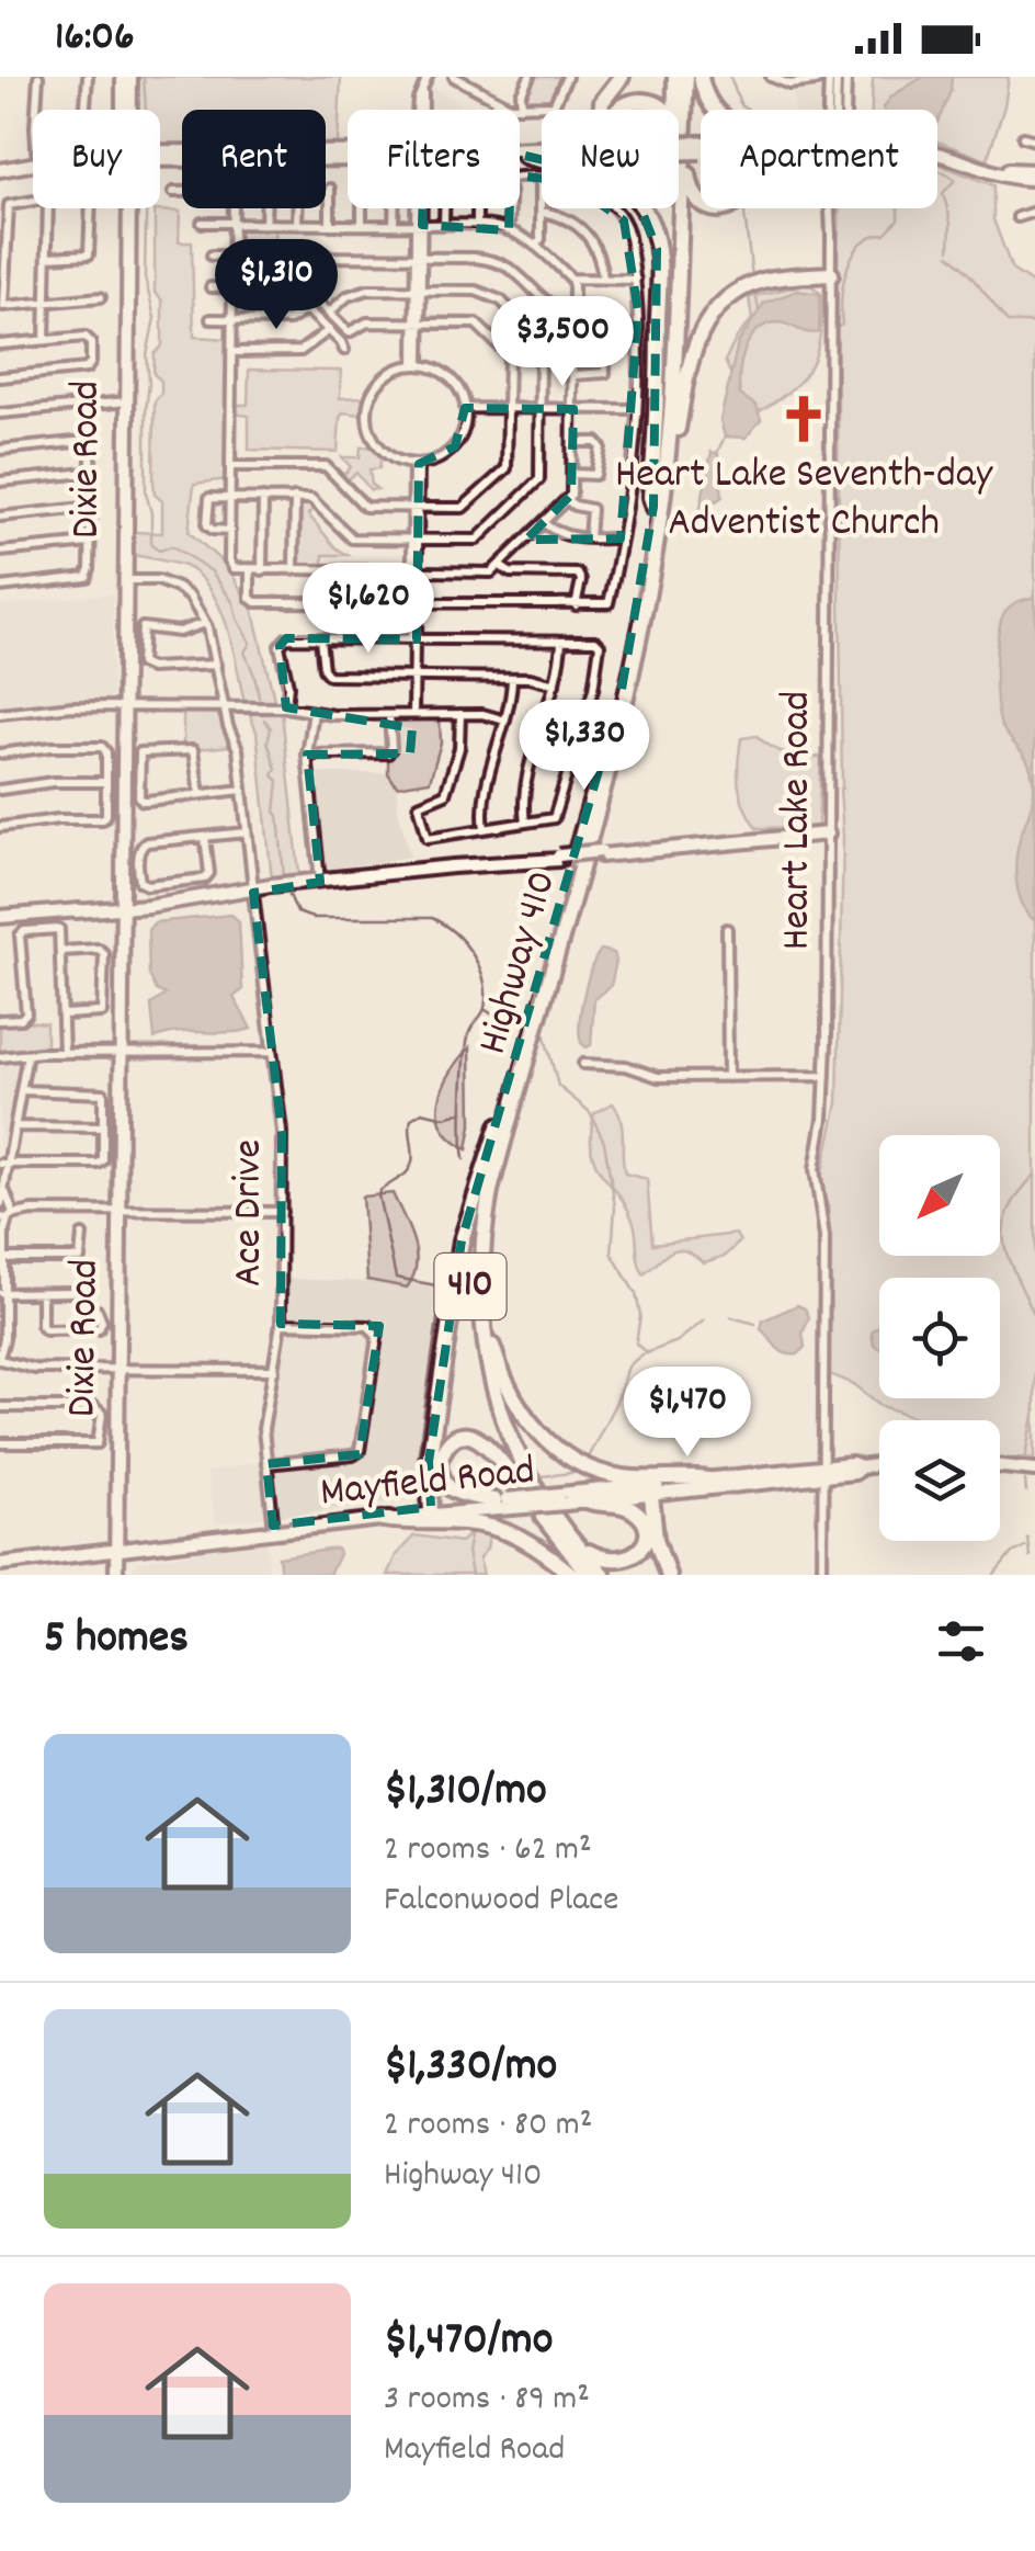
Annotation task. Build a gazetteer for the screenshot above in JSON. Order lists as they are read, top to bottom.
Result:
{
  "streets": {
    "highway": ["Highway 410", "410"],
    "main road": ["Dixie Road", "Mayfield Road"],
    "street": ["Heart Lake Road", "Ace Drive"]
  },
  "crossings": [
    ["Dixie Road", "Mayfield Road"],
    ["Heart Lake Road", "Mayfield Road"],
    ["Ace Drive", "Mayfield Road"]
  ],
  "places": {
    "church": ["Heart Lake Seventh-day Adventist Church"]
  },
  "north": "bottom left",
  "page": {
    "status": "16:06",
    "chip": [
      "Buy",
      "Rent",
      "Filters",
      "New",
      "Apartment"
    ],
    "price": [
      "$1,310",
      "$3,500",
      "$1,620",
      "$1,330",
      "$1,470"
    ],
    "heading": "5 homes",
    "list": [
      {
        "name": "$1,310/mo",
        "note": "2 rooms · 62 m² · Falconwood Place"
      },
      {
        "name": "$1,330/mo",
        "note": "2 rooms · 80 m² · Highway 410"
      },
      {
        "name": "$1,470/mo",
        "note": "3 rooms · 89 m² · Mayfield Road"
      }
    ]
  }
}
